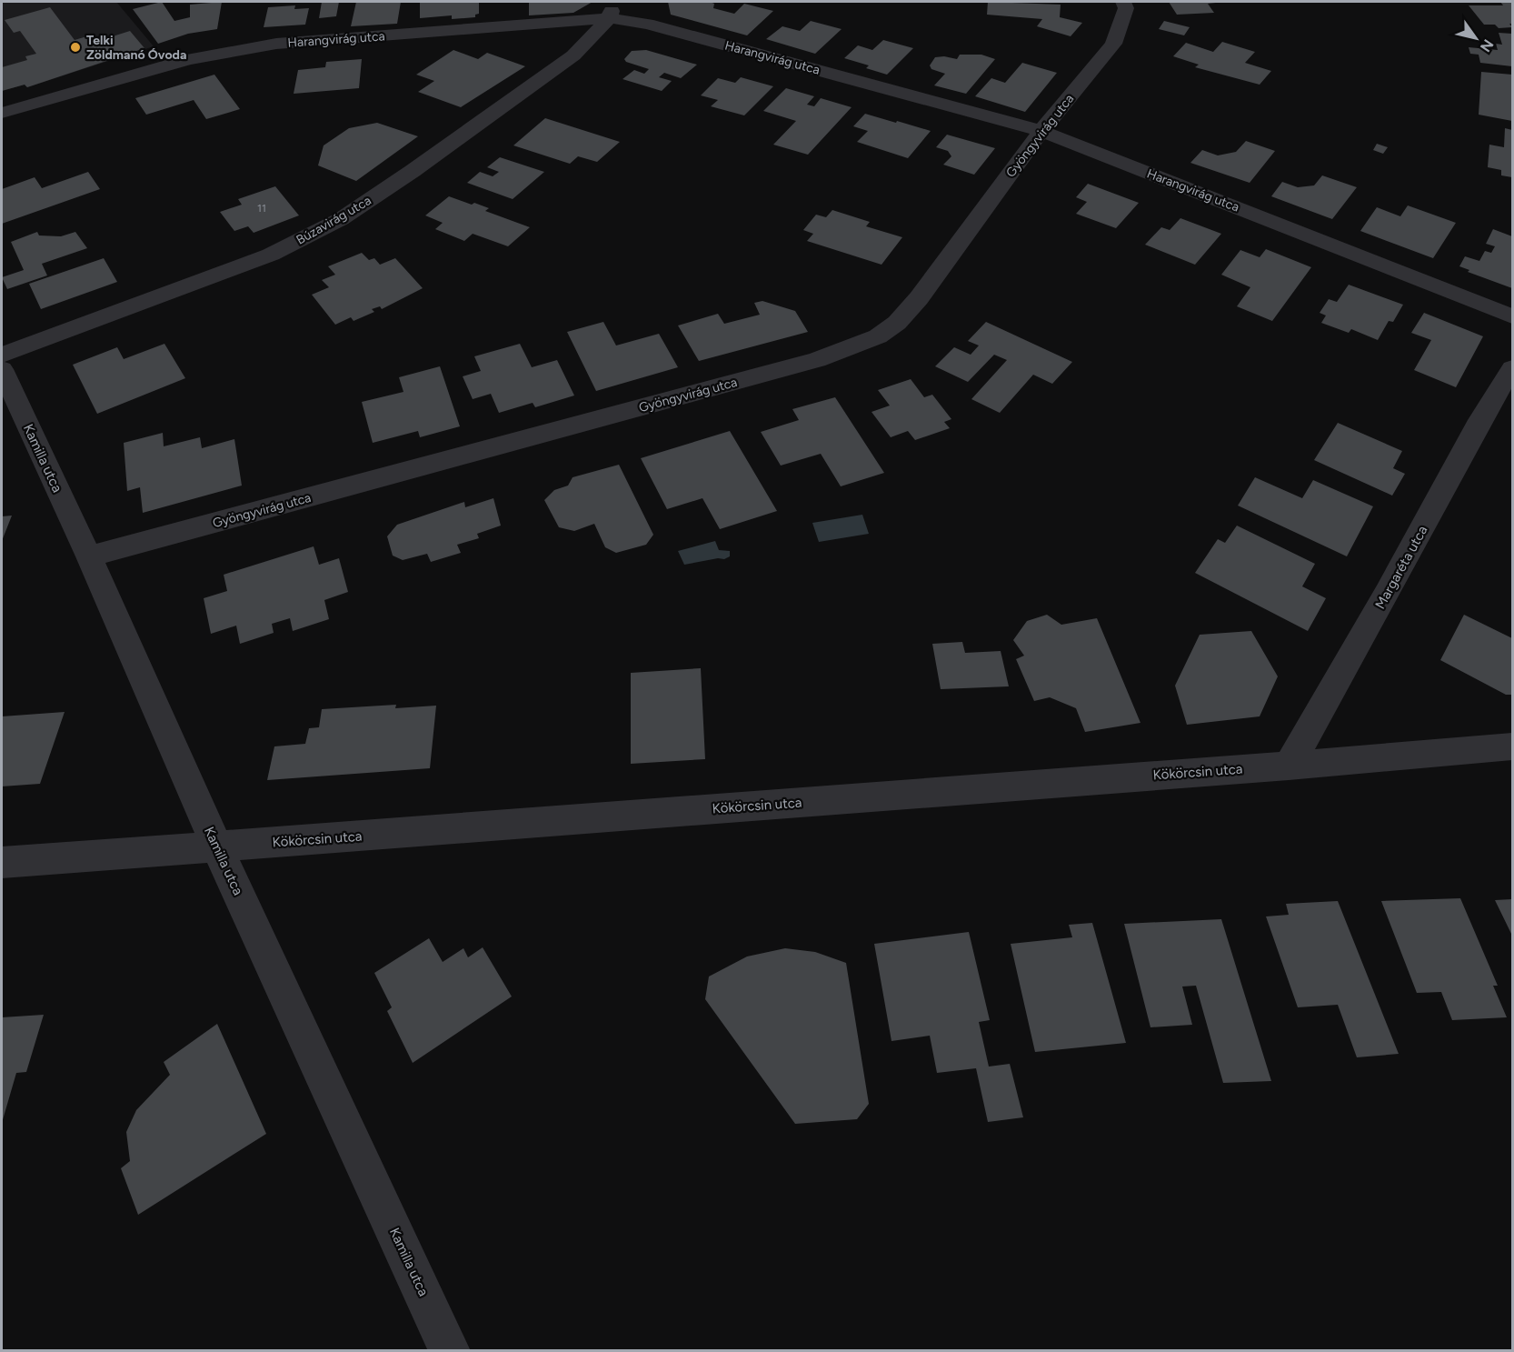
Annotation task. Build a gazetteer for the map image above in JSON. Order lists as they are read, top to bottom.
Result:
{
  "streets": {
    "street": [
      "Harangvirág utca",
      "Gyöngyvirág utca",
      "Búzavirág utca",
      "Kamilla utca",
      "Margaréta utca",
      "Kökörcsin utca"
    ]
  },
  "crossings": [
    ["Harangvirág utca", "Gyöngyvirág utca"],
    ["Harangvirág utca", "Búzavirág utca"],
    ["Gyöngyvirág utca", "Kamilla utca"],
    ["Kamilla utca", "Kökörcsin utca"],
    ["Margaréta utca", "Kökörcsin utca"]
  ],
  "places": ["Telki Zöldmanó Óvoda"],
  "house_numbers": ["11"],
  "north": "bottom right"
}
